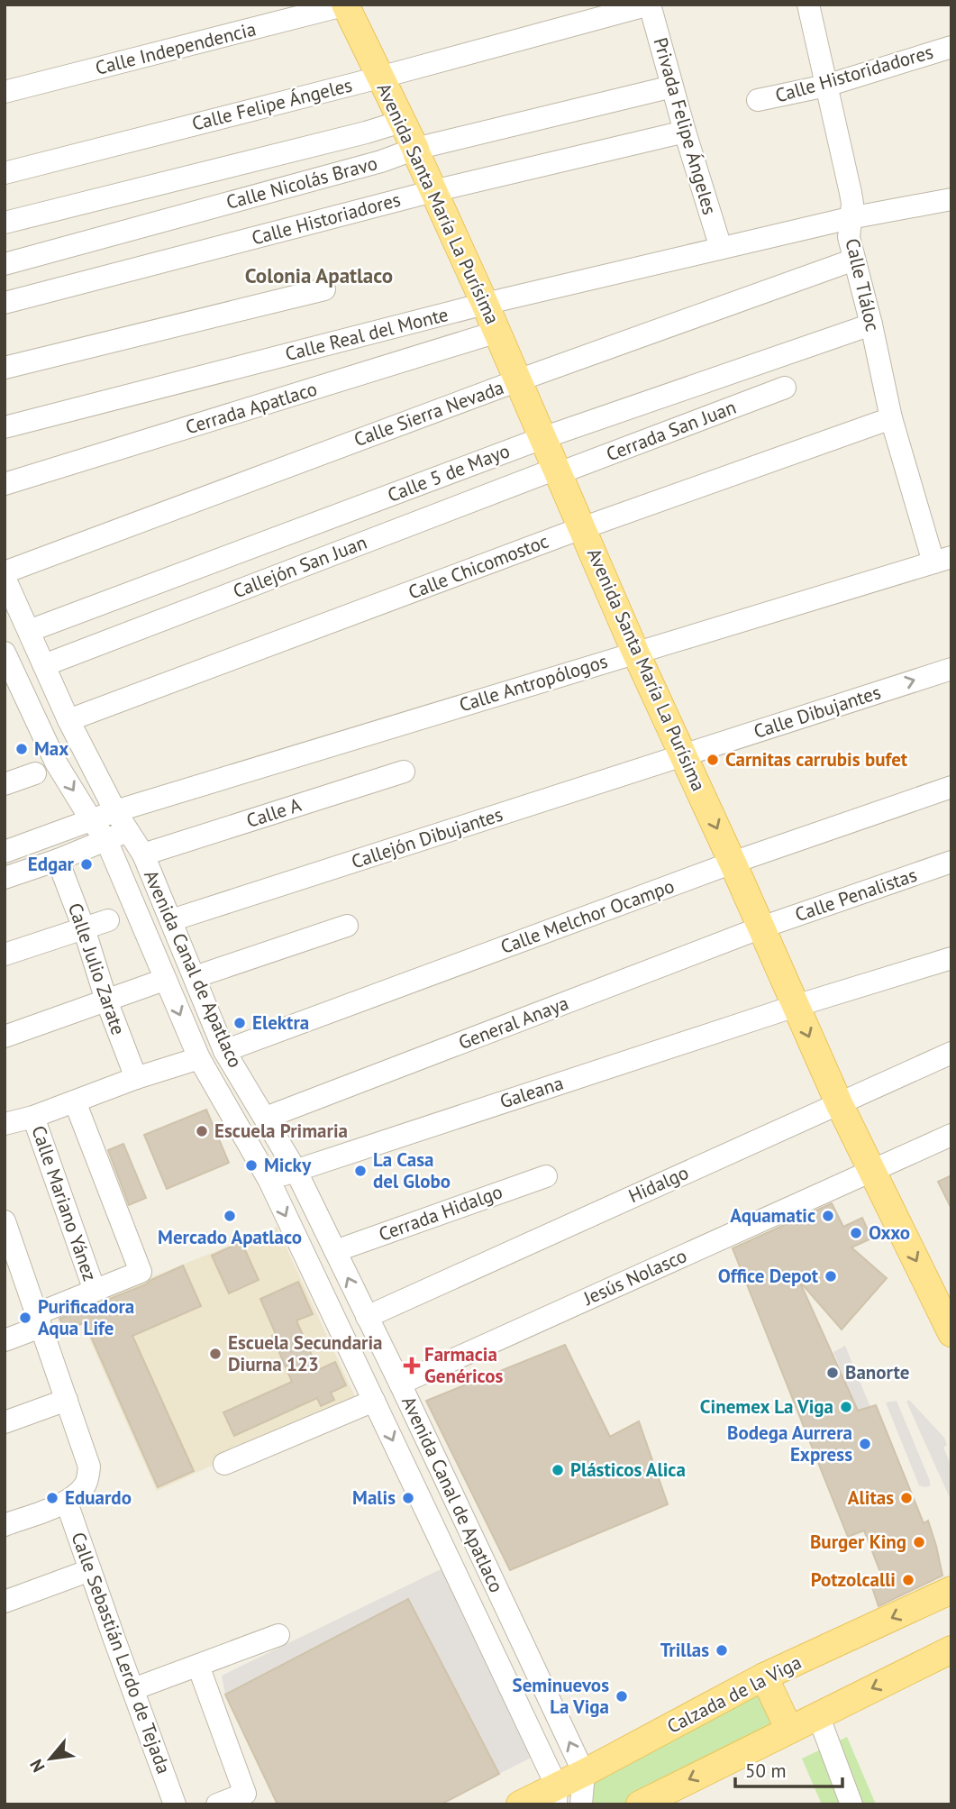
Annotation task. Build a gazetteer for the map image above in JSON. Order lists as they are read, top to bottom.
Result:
{
  "streets": {
    "main road": ["Avenida Santa María La Purísima", "Calzada de la Viga"],
    "street": [
      "Calle Independencia",
      "Calle Historidadores",
      "Calle Felipe Ángeles",
      "Privada Felipe Ángeles",
      "Calle Nicolás Bravo",
      "Calle Historiadores",
      "Calle Tláloc",
      "Calle Real del Monte",
      "Cerrada Apatlaco",
      "Calle Sierra Nevada",
      "Cerrada San Juan",
      "Calle 5 de Mayo",
      "Callejón San Juan",
      "Calle Chicomostoc",
      "Calle Antropólogos",
      "Calle Dibujantes",
      "Calle A",
      "Callejón Dibujantes",
      "Calle Penalistas",
      "Calle Melchor Ocampo",
      "Calle Julio Zarate",
      "Avenida Canal de Apatlaco",
      "General Anaya",
      "Galeana",
      "Hidalgo",
      "Calle Mariano Yánez",
      "Cerrada Hidalgo",
      "Jesús Nolasco",
      "Calle Sebastián Lerdo de Tejada"
    ]
  },
  "crossings": [
    ["Calle Independencia", "Avenida Santa María La Purísima"],
    ["Calle Historidadores", "Calle Tláloc"],
    ["Calle Felipe Ángeles", "Privada Felipe Ángeles"],
    ["Calle Felipe Ángeles", "Avenida Santa María La Purísima"],
    ["Privada Felipe Ángeles", "Calle Nicolás Bravo"],
    ["Privada Felipe Ángeles", "Calle Historiadores"],
    ["Privada Felipe Ángeles", "Calle Real del Monte"],
    ["Calle Nicolás Bravo", "Avenida Santa María La Purísima"],
    ["Avenida Santa María La Purísima", "Calle Historiadores"],
    ["Avenida Santa María La Purísima", "Calle Real del Monte"],
    ["Avenida Santa María La Purísima", "Cerrada Apatlaco"],
    ["Avenida Santa María La Purísima", "Calle Sierra Nevada"],
    ["Avenida Santa María La Purísima", "Cerrada San Juan"],
    ["Avenida Santa María La Purísima", "Calle 5 de Mayo"],
    ["Avenida Santa María La Purísima", "Callejón San Juan"],
    ["Avenida Santa María La Purísima", "Calle Chicomostoc"],
    ["Avenida Santa María La Purísima", "Calle Antropólogos"],
    ["Avenida Santa María La Purísima", "Calle Dibujantes"],
    ["Avenida Santa María La Purísima", "Callejón Dibujantes"],
    ["Avenida Santa María La Purísima", "Calle Penalistas"],
    ["Avenida Santa María La Purísima", "Calle Melchor Ocampo"],
    ["Avenida Santa María La Purísima", "General Anaya"],
    ["Avenida Santa María La Purísima", "Galeana"],
    ["Avenida Santa María La Purísima", "Hidalgo"],
    ["Avenida Santa María La Purísima", "Jesús Nolasco"],
    ["Calle Tláloc", "Calle Real del Monte"],
    ["Calle Tláloc", "Calle Sierra Nevada"],
    ["Calle Tláloc", "Calle 5 de Mayo"],
    ["Calle Tláloc", "Calle Chicomostoc"],
    ["Calle Tláloc", "Calle Antropólogos"],
    ["Cerrada San Juan", "Callejón San Juan"],
    ["Calle 5 de Mayo", "Avenida Canal de Apatlaco"],
    ["Callejón San Juan", "Avenida Canal de Apatlaco"],
    ["Calle Chicomostoc", "Avenida Canal de Apatlaco"],
    ["Calle Antropólogos", "Avenida Canal de Apatlaco"],
    ["Calle Dibujantes", "Callejón Dibujantes"],
    ["Calle A", "Avenida Canal de Apatlaco"],
    ["Callejón Dibujantes", "Avenida Canal de Apatlaco"],
    ["Calle Penalistas", "General Anaya"],
    ["Calle Melchor Ocampo", "Avenida Canal de Apatlaco"],
    ["Avenida Canal de Apatlaco", "General Anaya"],
    ["Avenida Canal de Apatlaco", "Galeana"],
    ["Avenida Canal de Apatlaco", "Hidalgo"],
    ["Avenida Canal de Apatlaco", "Cerrada Hidalgo"],
    ["Avenida Canal de Apatlaco", "Jesús Nolasco"],
    ["Avenida Canal de Apatlaco", "Calzada de la Viga"]
  ],
  "one_way": ["Calle Dibujantes"],
  "districts": ["Colonia Apatlaco"],
  "places": {
    "other": [
      "Max",
      "Carnitas carrubis bufet",
      "Edgar",
      "Elektra",
      "Escuela Primaria",
      "Micky",
      "La Casa del Globo",
      "Mercado Apatlaco",
      "Aquamatic",
      "Oxxo",
      "Office Depot",
      "Purificadora Aqua Life",
      "Escuela Secundaria Diurna 123",
      "Banorte",
      "Cinemex La Viga",
      "Bodega Aurrera Express",
      "Plásticos Alica",
      "Eduardo",
      "Malis",
      "Alitas",
      "Burger King",
      "Potzolcalli",
      "Trillas",
      "Seminuevos La Viga"
    ],
    "health": ["Farmacia Genéricos"]
  },
  "scale_bar": "50 m",
  "north": "bottom left"
}
